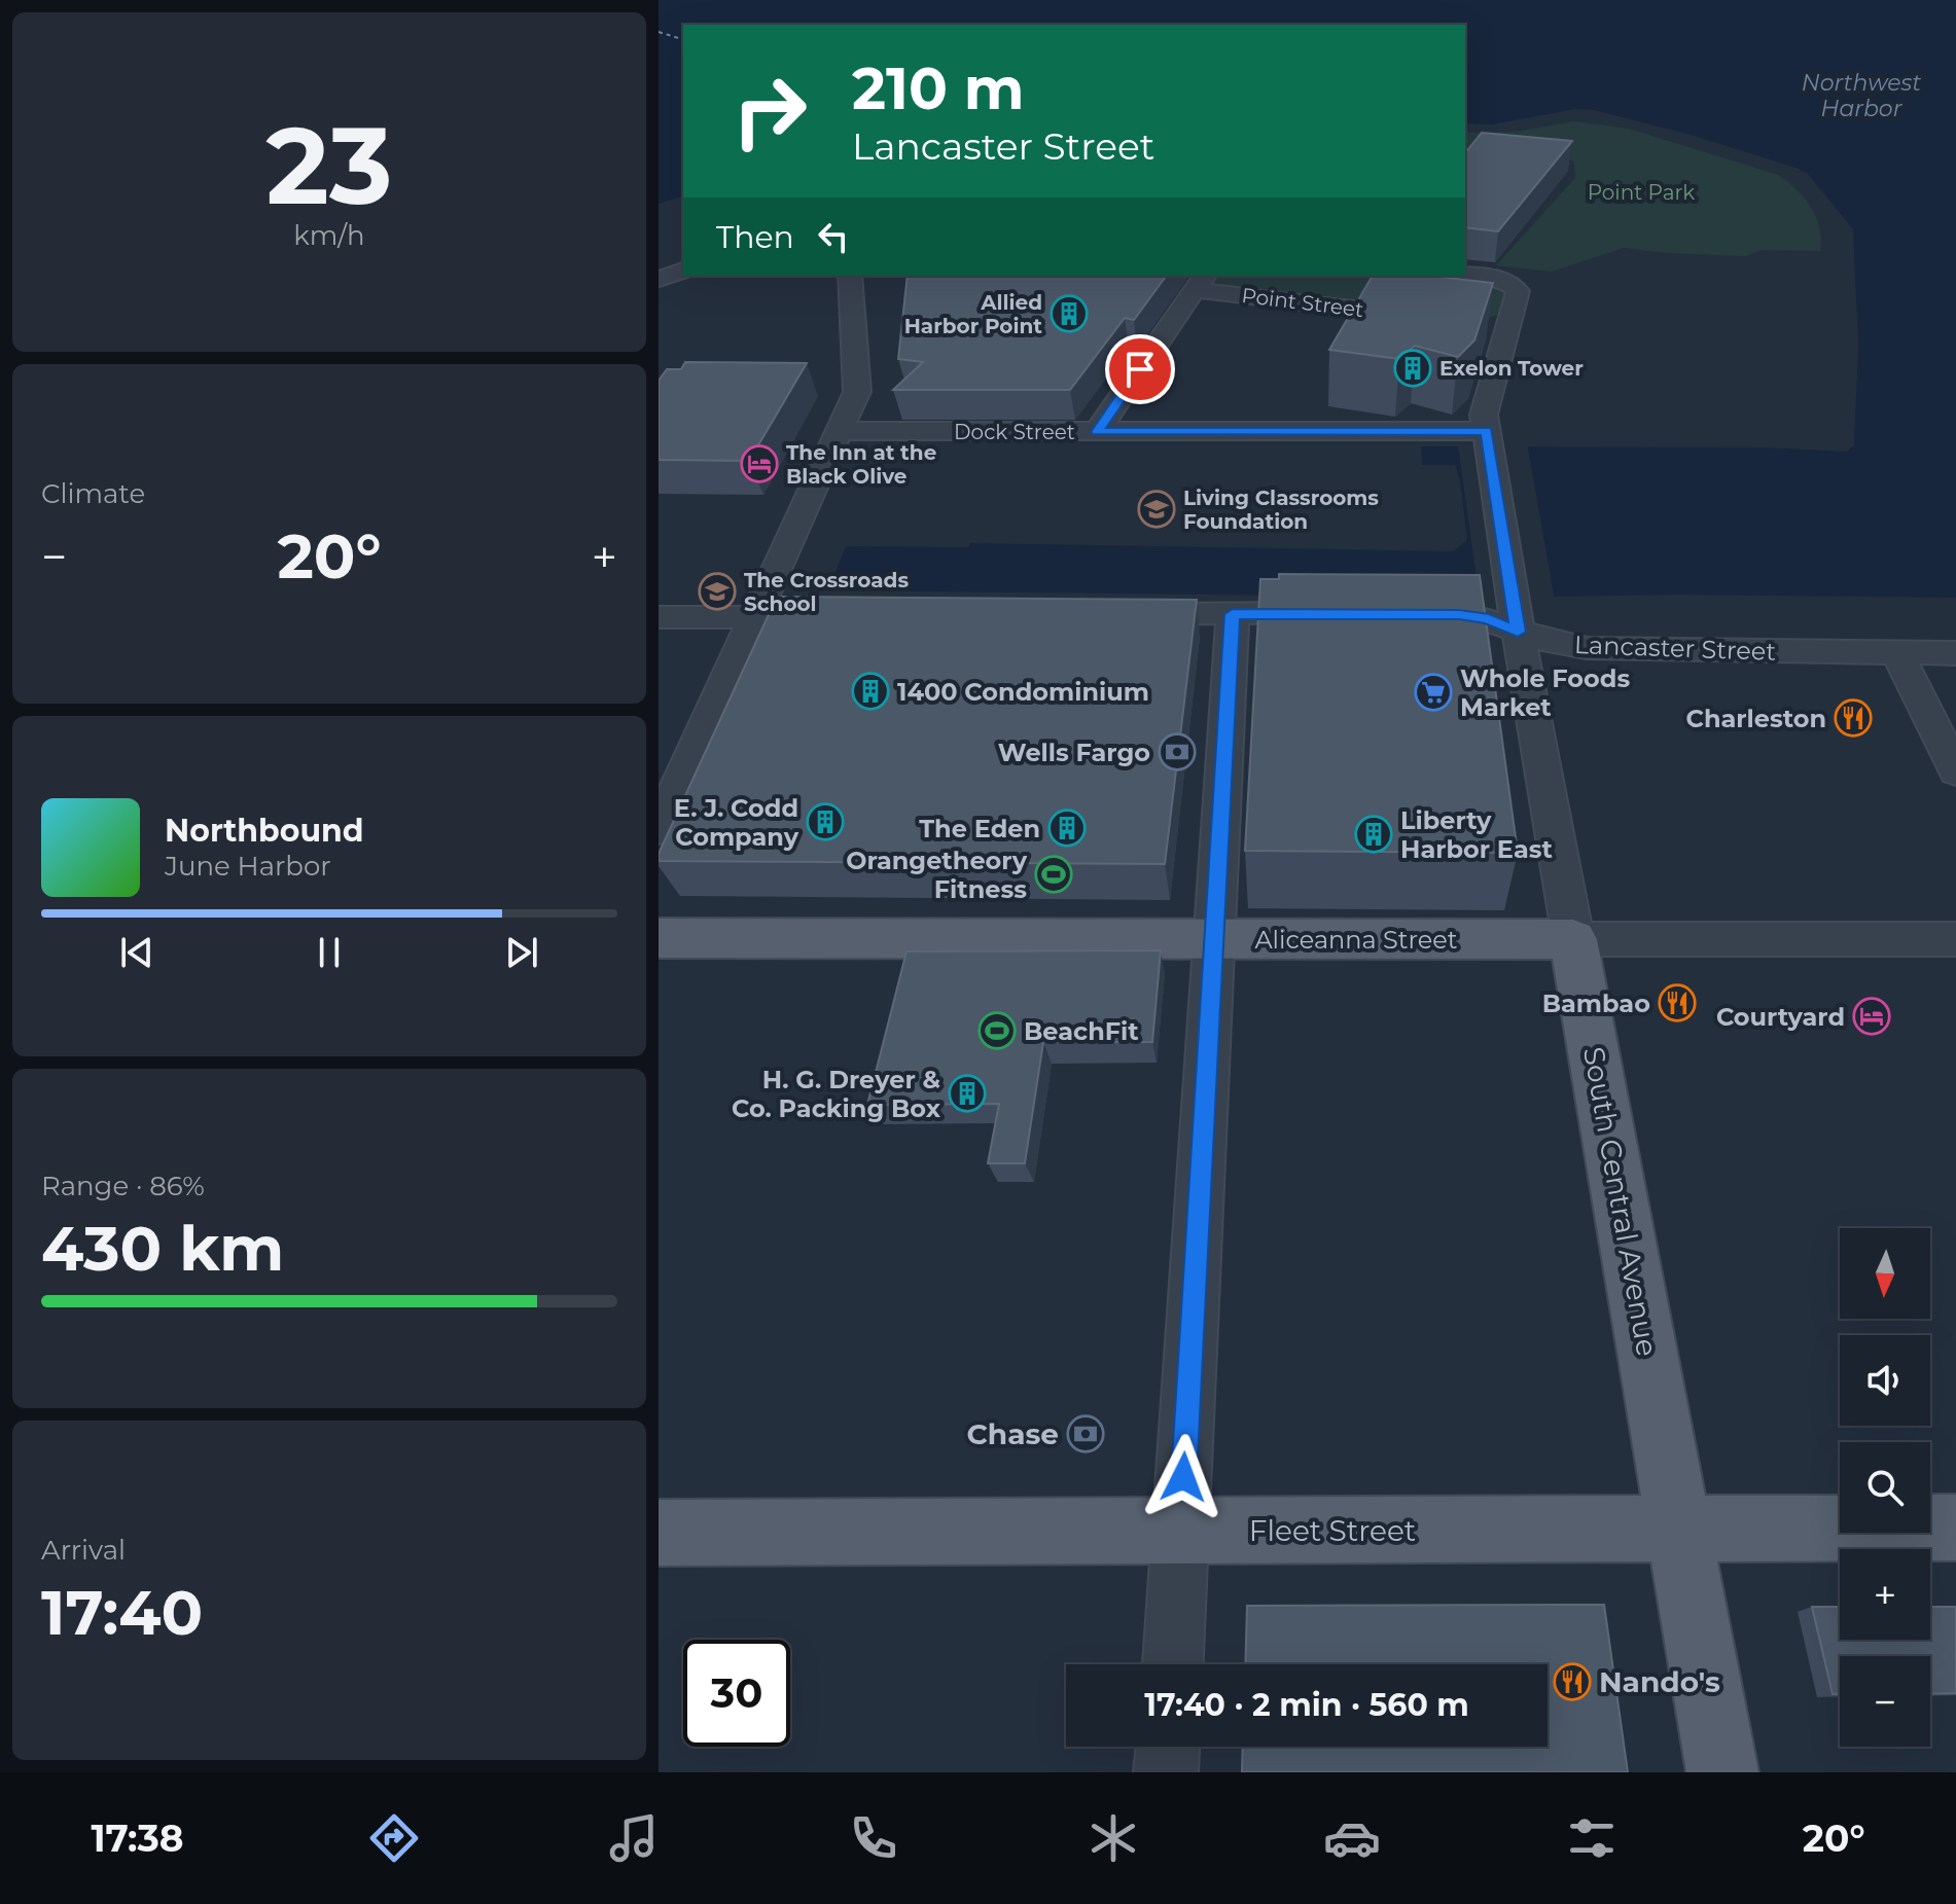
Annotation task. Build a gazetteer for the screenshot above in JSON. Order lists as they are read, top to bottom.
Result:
{
  "streets": {
    "main road": ["Aliceanna Street", "South Central Avenue", "Fleet Street"],
    "street": ["Point Street", "Dock Street", "Lancaster Street"]
  },
  "crossings": [
    ["Dock Street", "South Central Avenue"],
    ["Lancaster Street", "South Central Avenue"],
    ["Aliceanna Street", "South Central Avenue"],
    ["South Central Avenue", "Fleet Street"]
  ],
  "water": ["Northwest Harbor"],
  "parks": ["Point Park"],
  "places": {
    "building": [
      "Allied Harbor Point",
      "Exelon Tower",
      "1400 Condominium",
      "E. J. Codd Company",
      "The Eden",
      "Liberty Harbor East",
      "H. G. Dreyer & Co. Packing Box"
    ],
    "hotel": ["The Inn at the Black Olive", "Courtyard"],
    "school or university": ["Living Classrooms Foundation", "The Crossroads School"],
    "supermarket": ["Whole Foods Market"],
    "restaurant": ["Charleston", "Bambao", "Nando's"],
    "bank": ["Wells Fargo", "Chase"],
    "sports": ["Orangetheory Fitness", "BeachFit"]
  },
  "north": "bottom",
  "page": {
    "tile": [
      ["23", "km/h"],
      "Climate",
      ["Range · 86%", "430 km"],
      ["Arrival", "17:40"]
    ],
    "turn": ["210 m", "Lancaster Street"],
    "then": "Then",
    "heat": ["−", "20°", "+"],
    "song": ["Northbound", "June Harbor"],
    "map_buttons": ["+", "−"],
    "limit": "30",
    "trip": "17:40 · 2 min · 560 m",
    "tabs": ["17:38", "20°"]
  }
}
